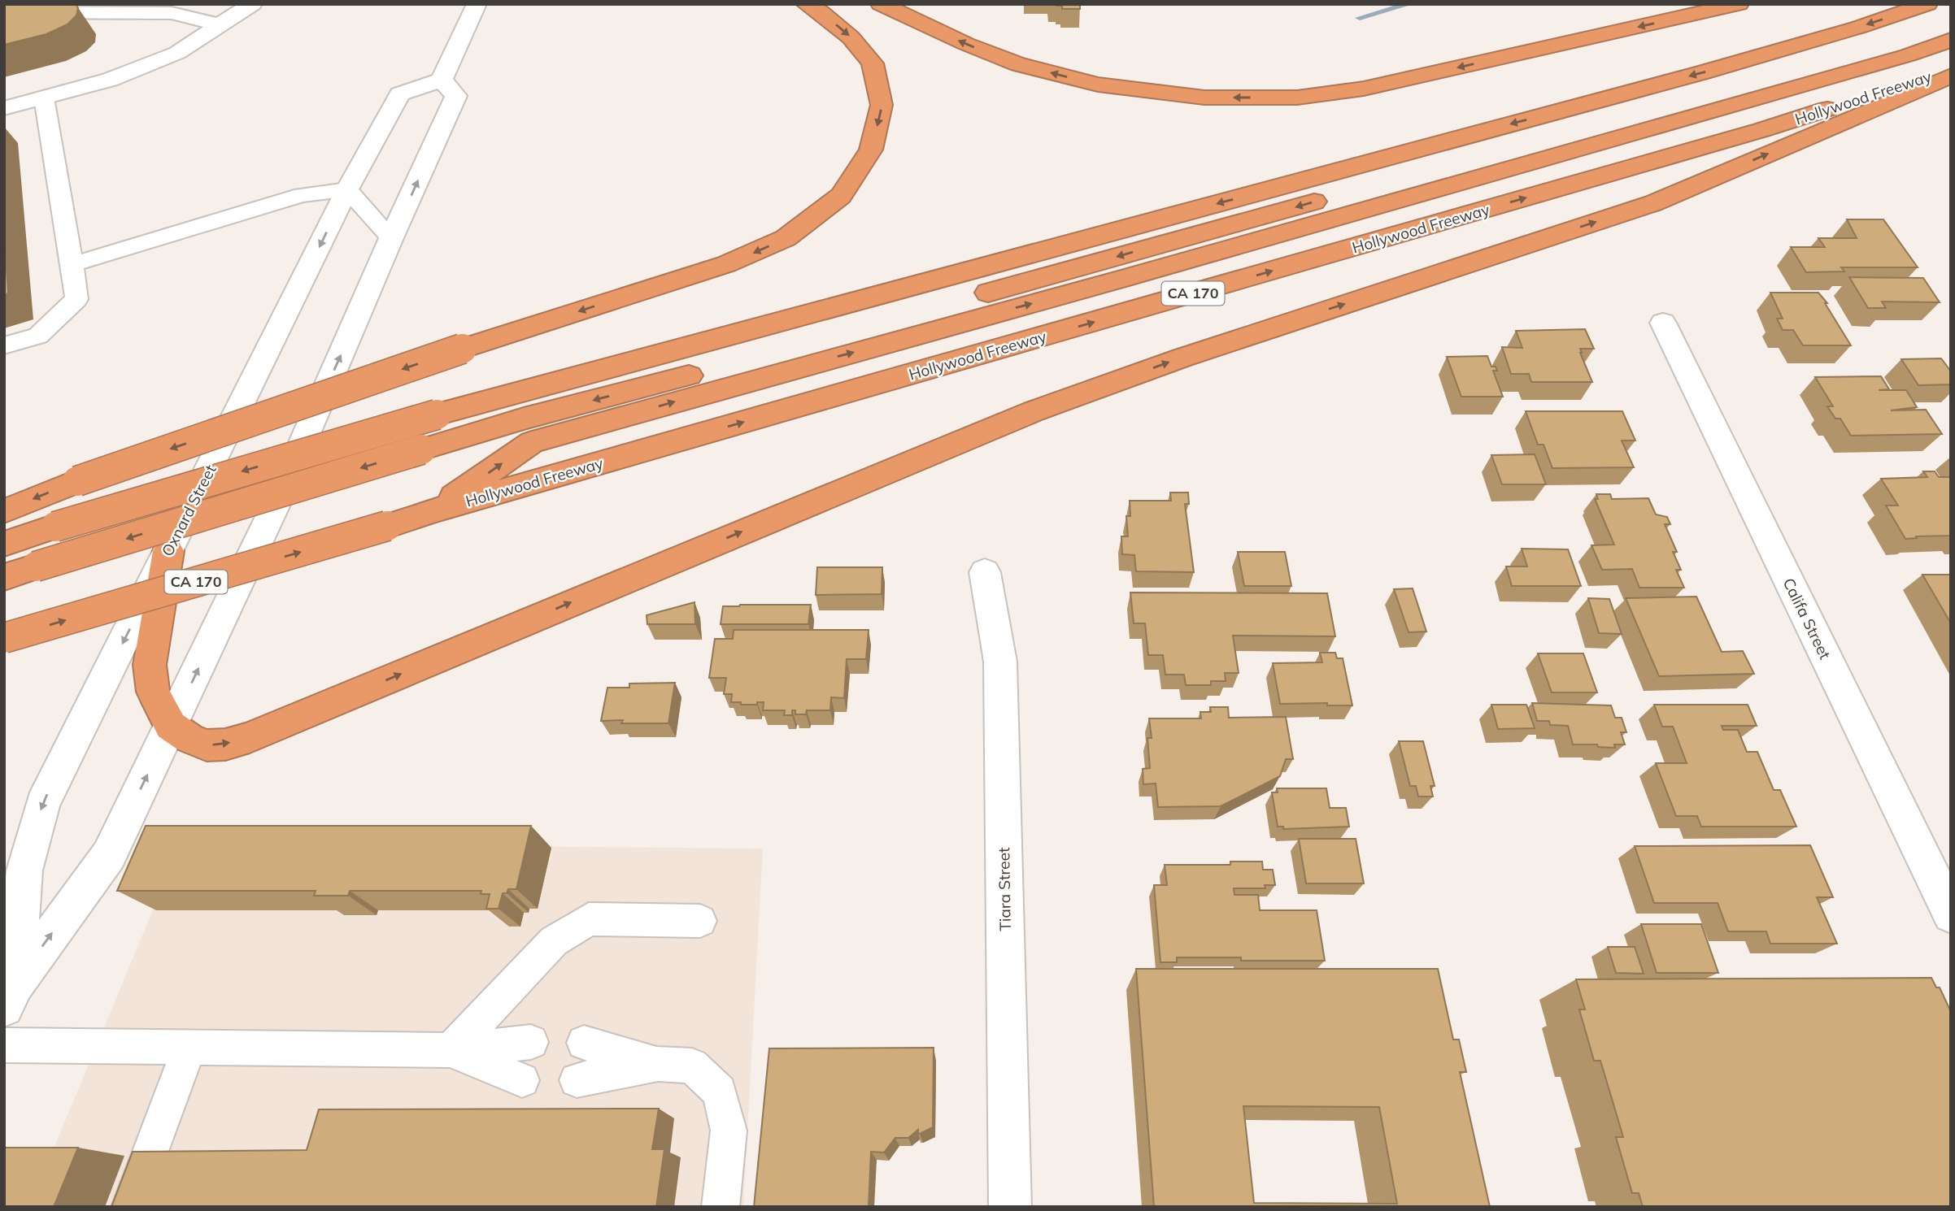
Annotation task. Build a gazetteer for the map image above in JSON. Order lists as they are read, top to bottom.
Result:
{
  "streets": {
    "highway": ["Hollywood Freeway", "CA 170"],
    "main road": ["Oxnard Street", "Califa Street", "Tiara Street"]
  }
}
